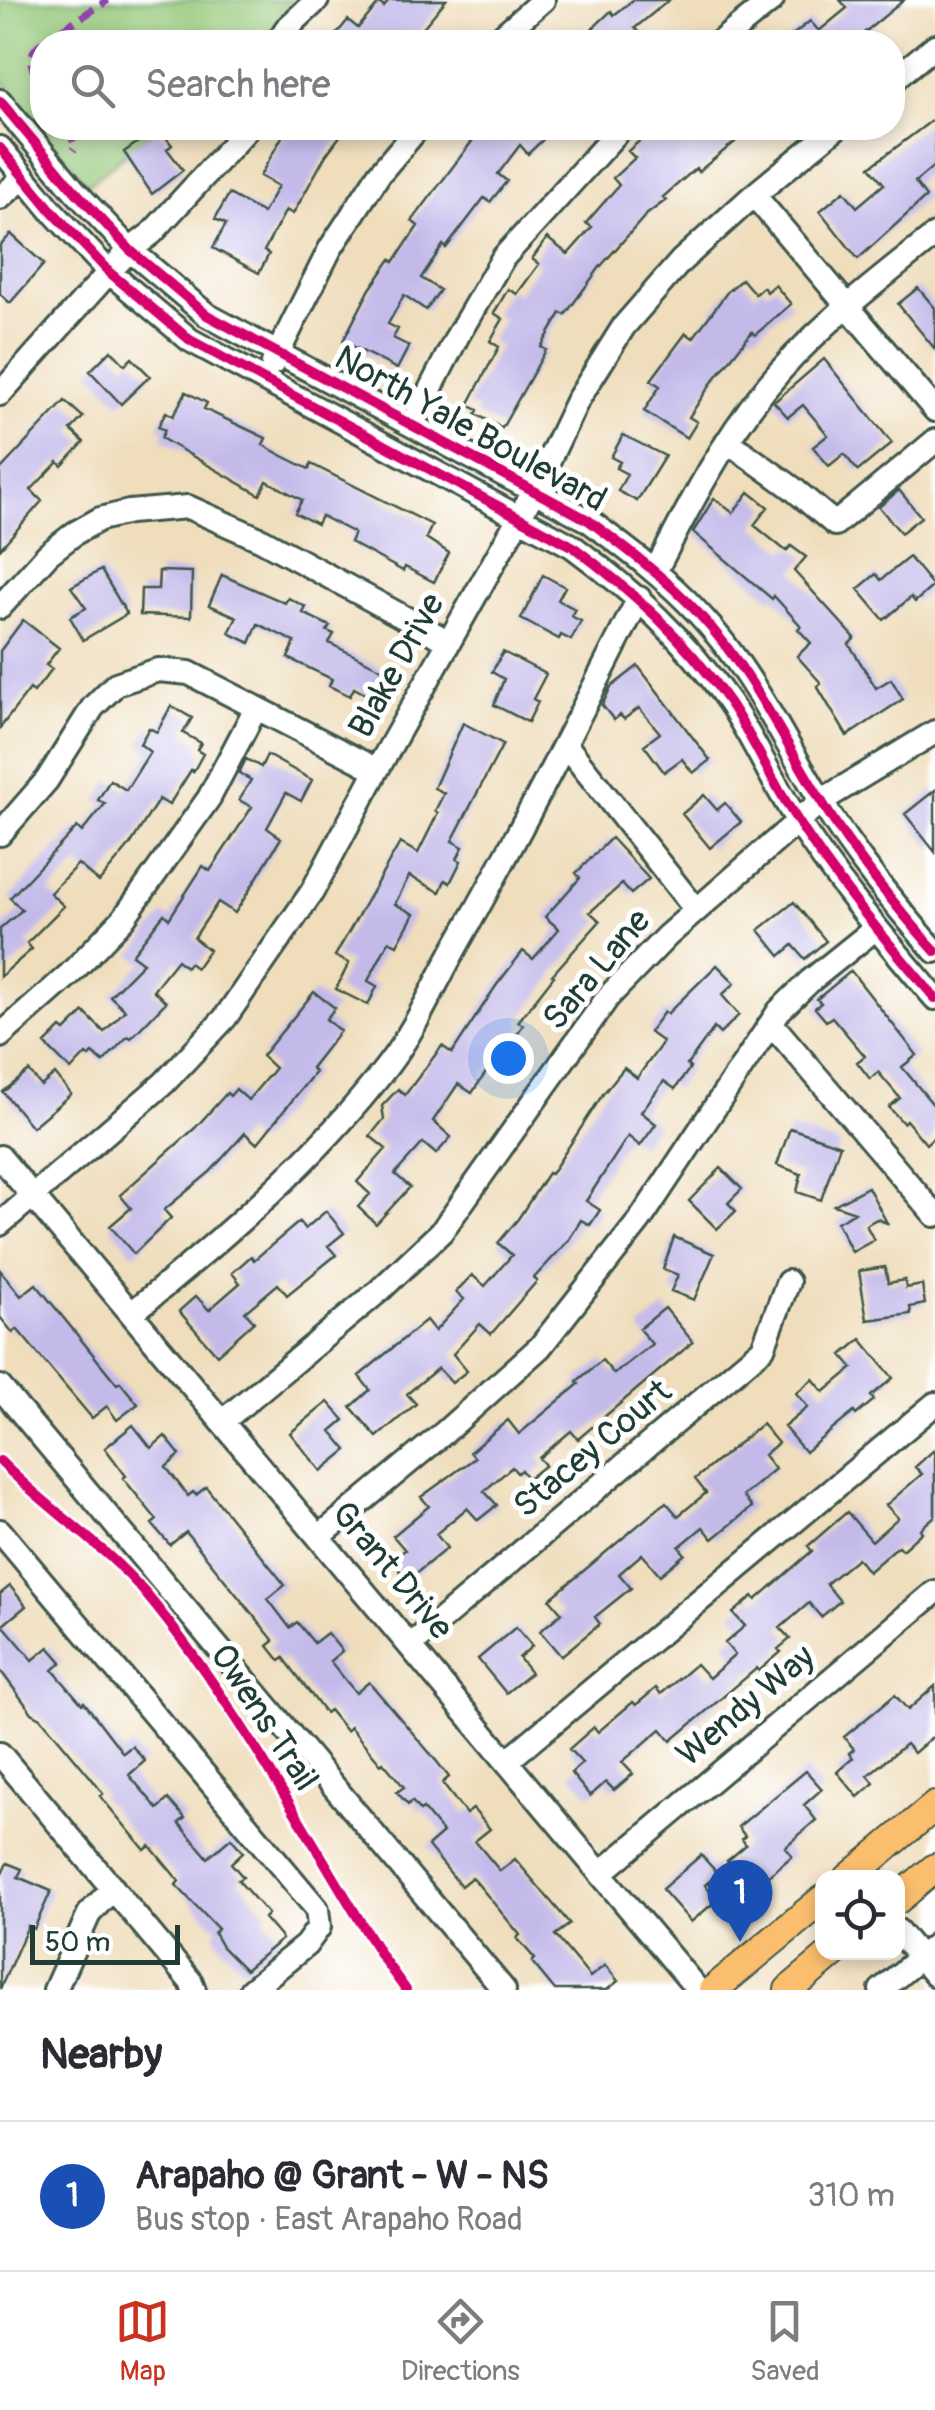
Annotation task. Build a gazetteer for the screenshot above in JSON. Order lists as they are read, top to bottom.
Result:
{
  "streets": {
    "street": [
      "North Yale Boulevard",
      "Blake Drive",
      "Sara Lane",
      "Stacey Court",
      "Grant Drive",
      "Wendy Way"
    ],
    "cycle path": ["Owens Trail"]
  },
  "crossings": [
    ["North Yale Boulevard", "Blake Drive"],
    ["North Yale Boulevard", "Sara Lane"],
    ["Blake Drive", "Grant Drive"],
    ["Sara Lane", "Grant Drive"],
    ["Stacey Court", "Grant Drive"],
    ["Grant Drive", "Wendy Way"]
  ],
  "scale_bar": "50 m",
  "page": {
    "search": "Search here",
    "pins": "1",
    "scale": "50 m",
    "heading": "Nearby",
    "list": [
      {
        "mark": "1",
        "name": "Arapaho @ Grant - W - NS",
        "note": "Bus stop · East Arapaho Road",
        "value": "310 m"
      }
    ],
    "nav": ["Map", "Directions", "Saved"]
  }
}
